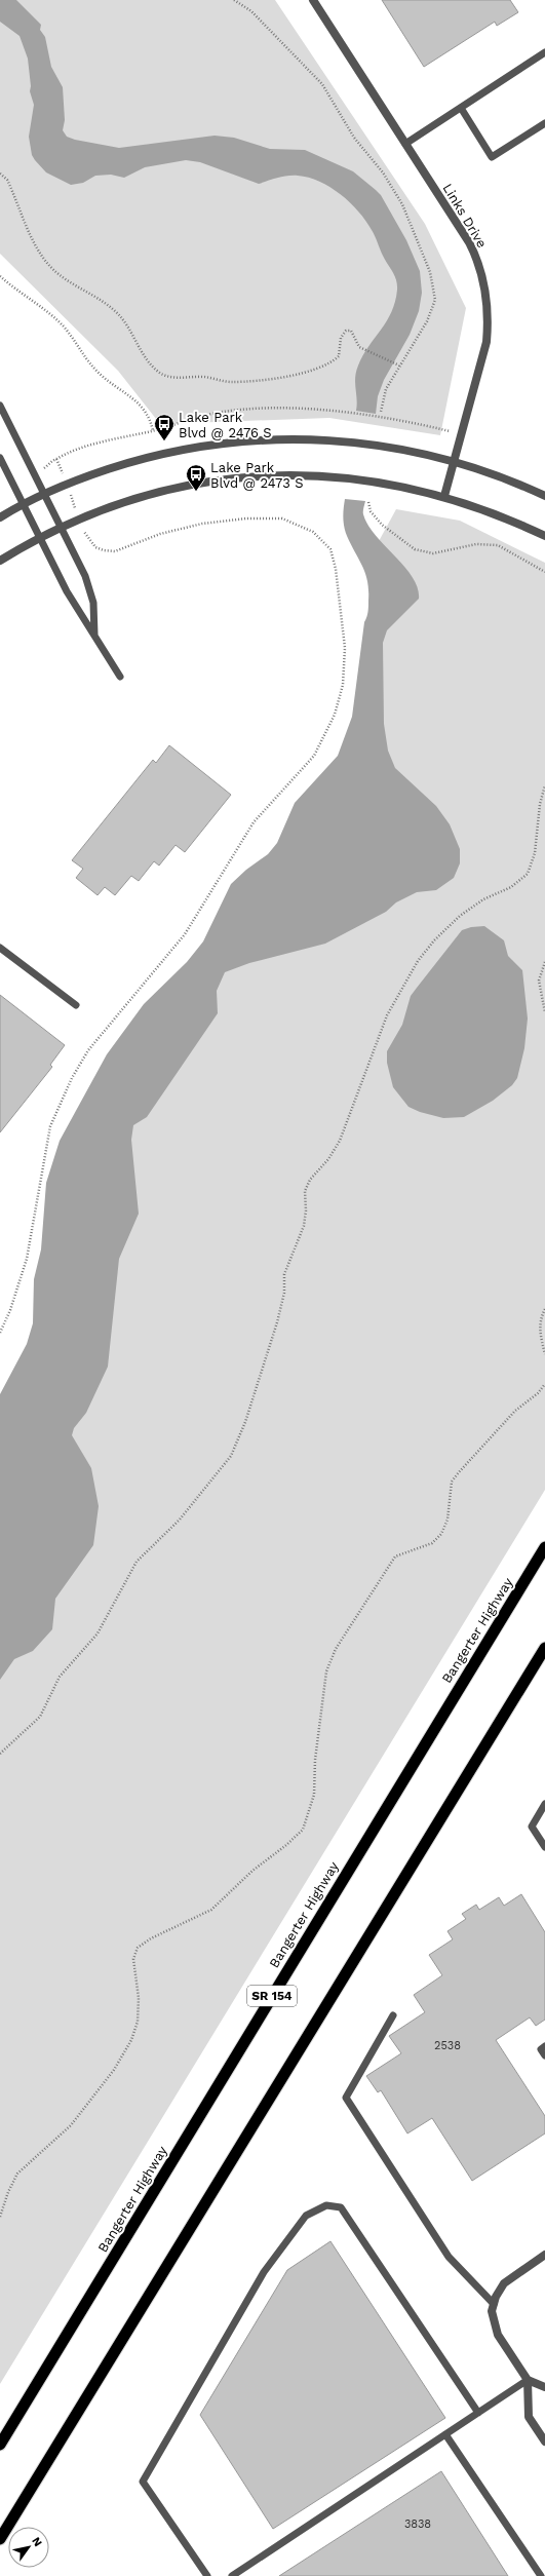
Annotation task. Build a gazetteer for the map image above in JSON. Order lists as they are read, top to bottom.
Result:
{
  "streets": {
    "highway": ["Bangerter Highway", "SR 154"],
    "street": ["Links Drive"]
  },
  "places": {
    "bus stop": ["Lake Park Blvd @ 2476 S", "Lake Park Blvd @ 2473 S"]
  },
  "house_numbers": ["2538", "3838"],
  "north": "top right"
}
